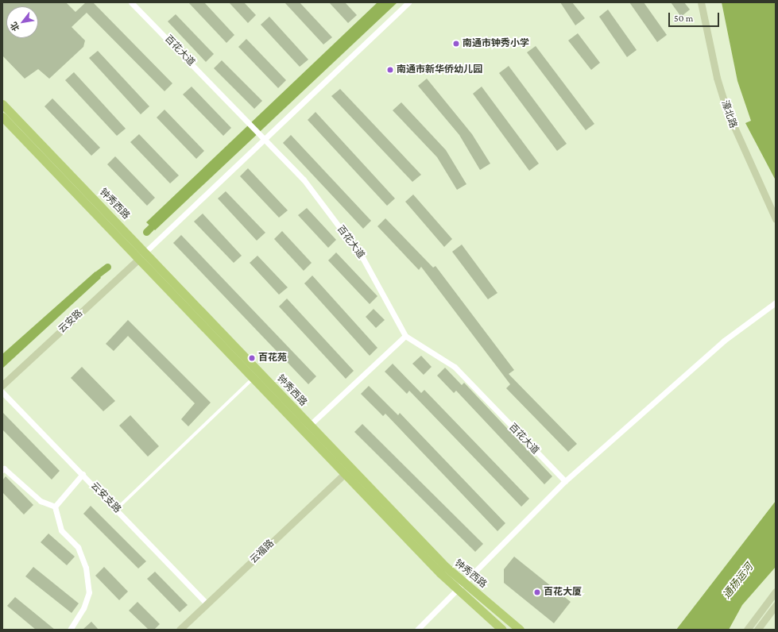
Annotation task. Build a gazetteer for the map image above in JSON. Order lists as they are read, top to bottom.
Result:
{
  "streets": {
    "main road": ["钟秀西路"],
    "street": [
      "百花大道",
      "濠北路",
      "云安路",
      "云安支路",
      "云福路"
    ]
  },
  "crossings": [
    ["钟秀西路", "云安路"],
    ["钟秀西路", "云福路"],
    ["云安支路", "云福路"]
  ],
  "water": ["通扬运河"],
  "places": [
    "南通市钟秀小学",
    "南通市新华侨幼儿园",
    "百花苑",
    "百花大厦"
  ],
  "scale_bar": "50 m",
  "north": "bottom left"
}
